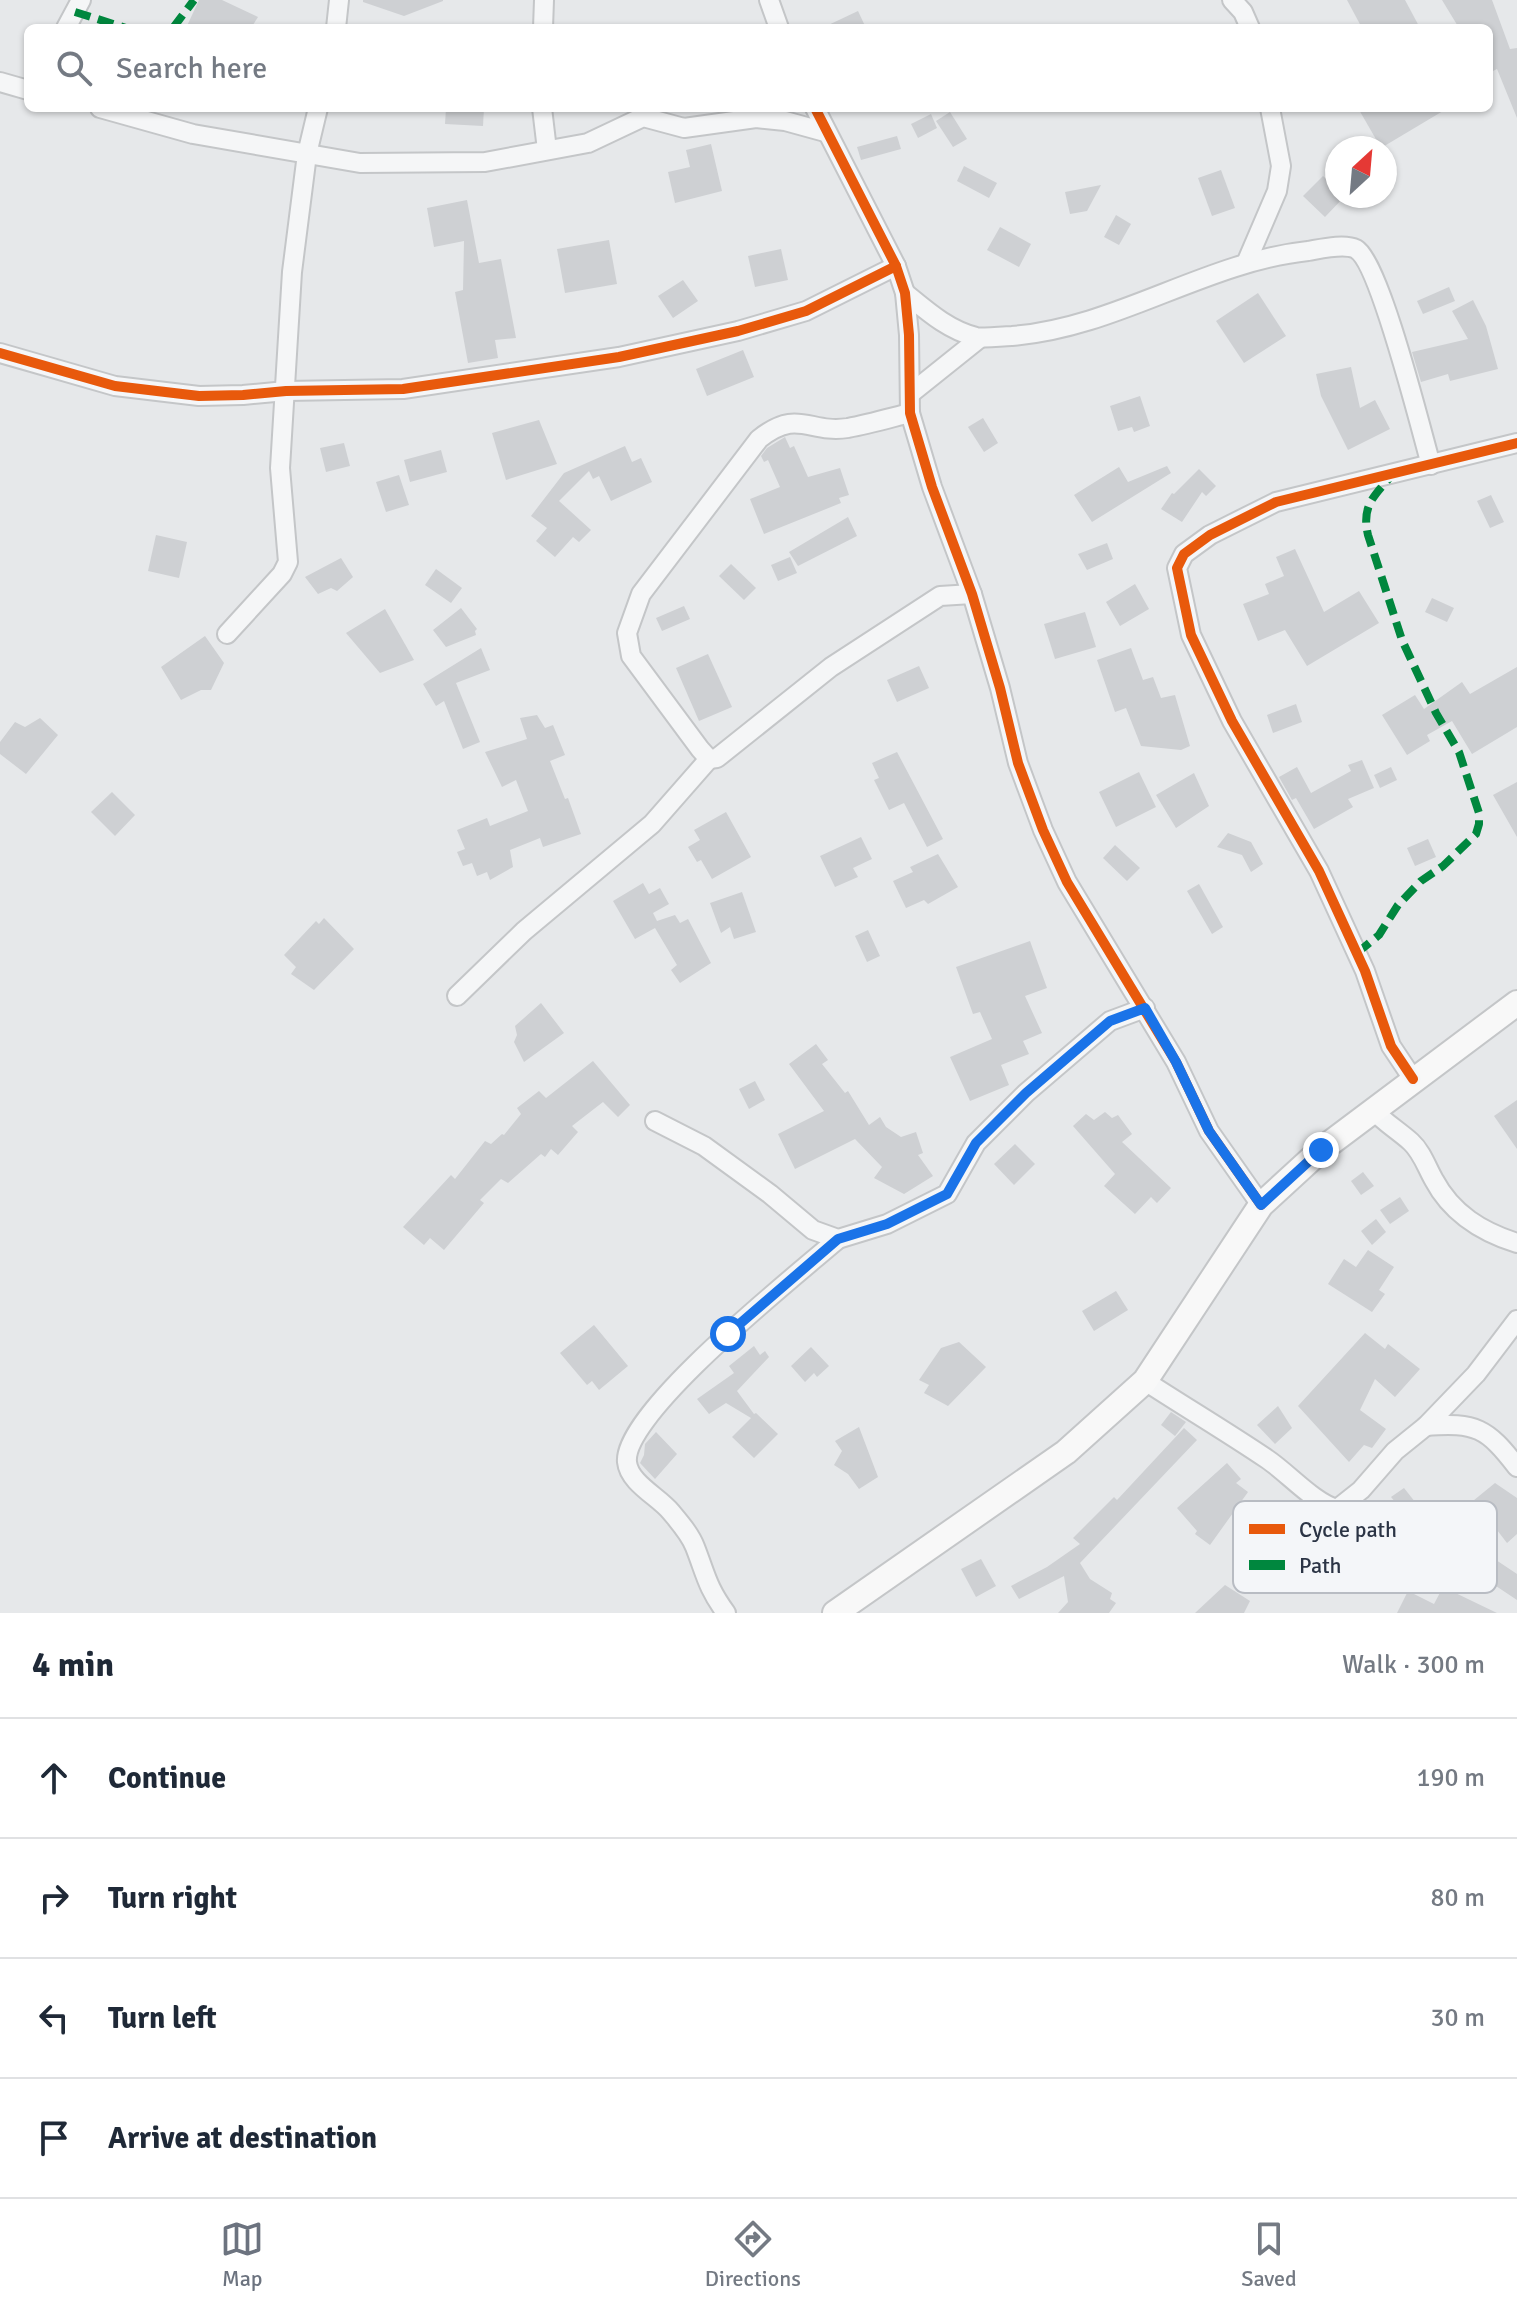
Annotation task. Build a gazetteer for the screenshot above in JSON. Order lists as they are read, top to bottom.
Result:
{
  "legend": ["Cycle path", "Path"],
  "north": "top right",
  "page": {
    "search": "Search here",
    "heading": ["4 min", "Walk · 300 m"],
    "list": [
      ["Continue", "190 m"],
      ["Turn right", "80 m"],
      ["Turn left", "30 m"],
      "Arrive at destination"
    ],
    "nav": ["Map", "Directions", "Saved"]
  }
}
